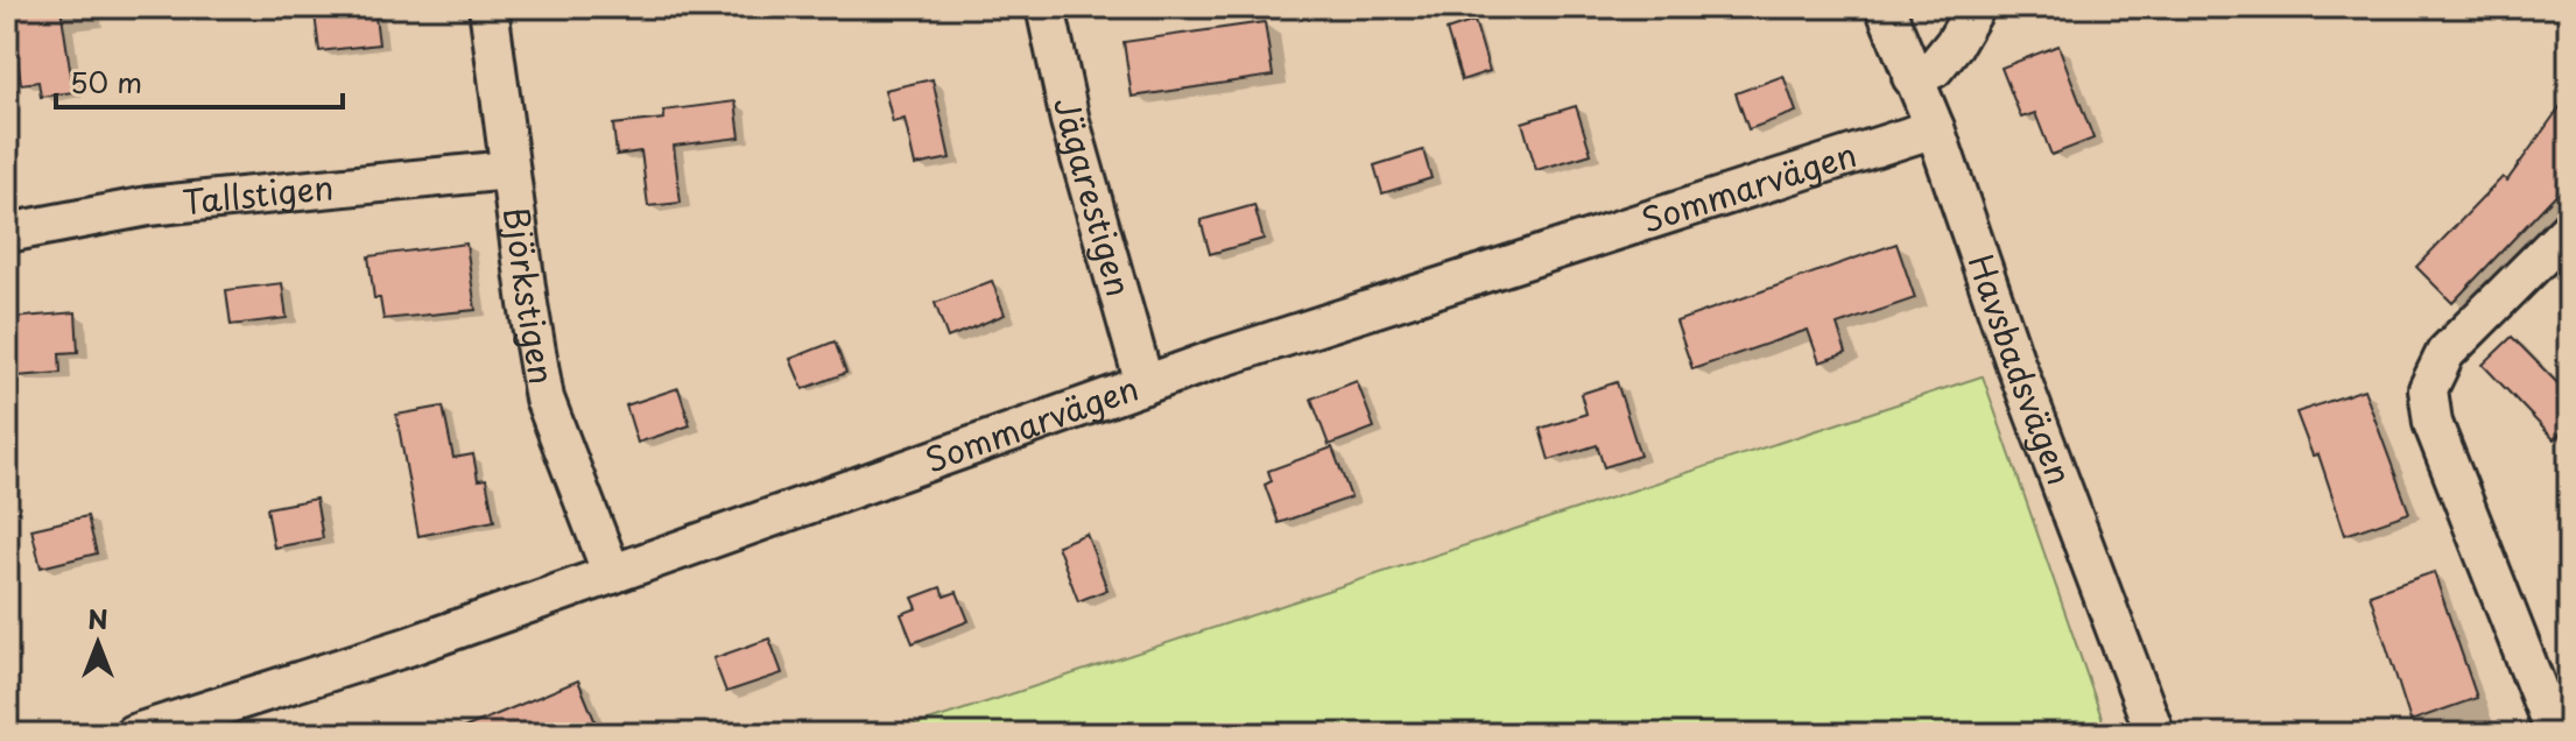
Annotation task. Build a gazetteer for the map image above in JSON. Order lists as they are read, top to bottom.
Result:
{
  "streets": {
    "street": [
      "Sommarvägen",
      "Tallstigen",
      "Jägarestigen",
      "Björkstigen",
      "Havsbadsvägen"
    ]
  },
  "crossings": [
    ["Sommarvägen", "Jägarestigen"],
    ["Sommarvägen", "Björkstigen"],
    ["Sommarvägen", "Havsbadsvägen"],
    ["Tallstigen", "Björkstigen"]
  ],
  "scale_bar": "50 m",
  "north": "top"
}
